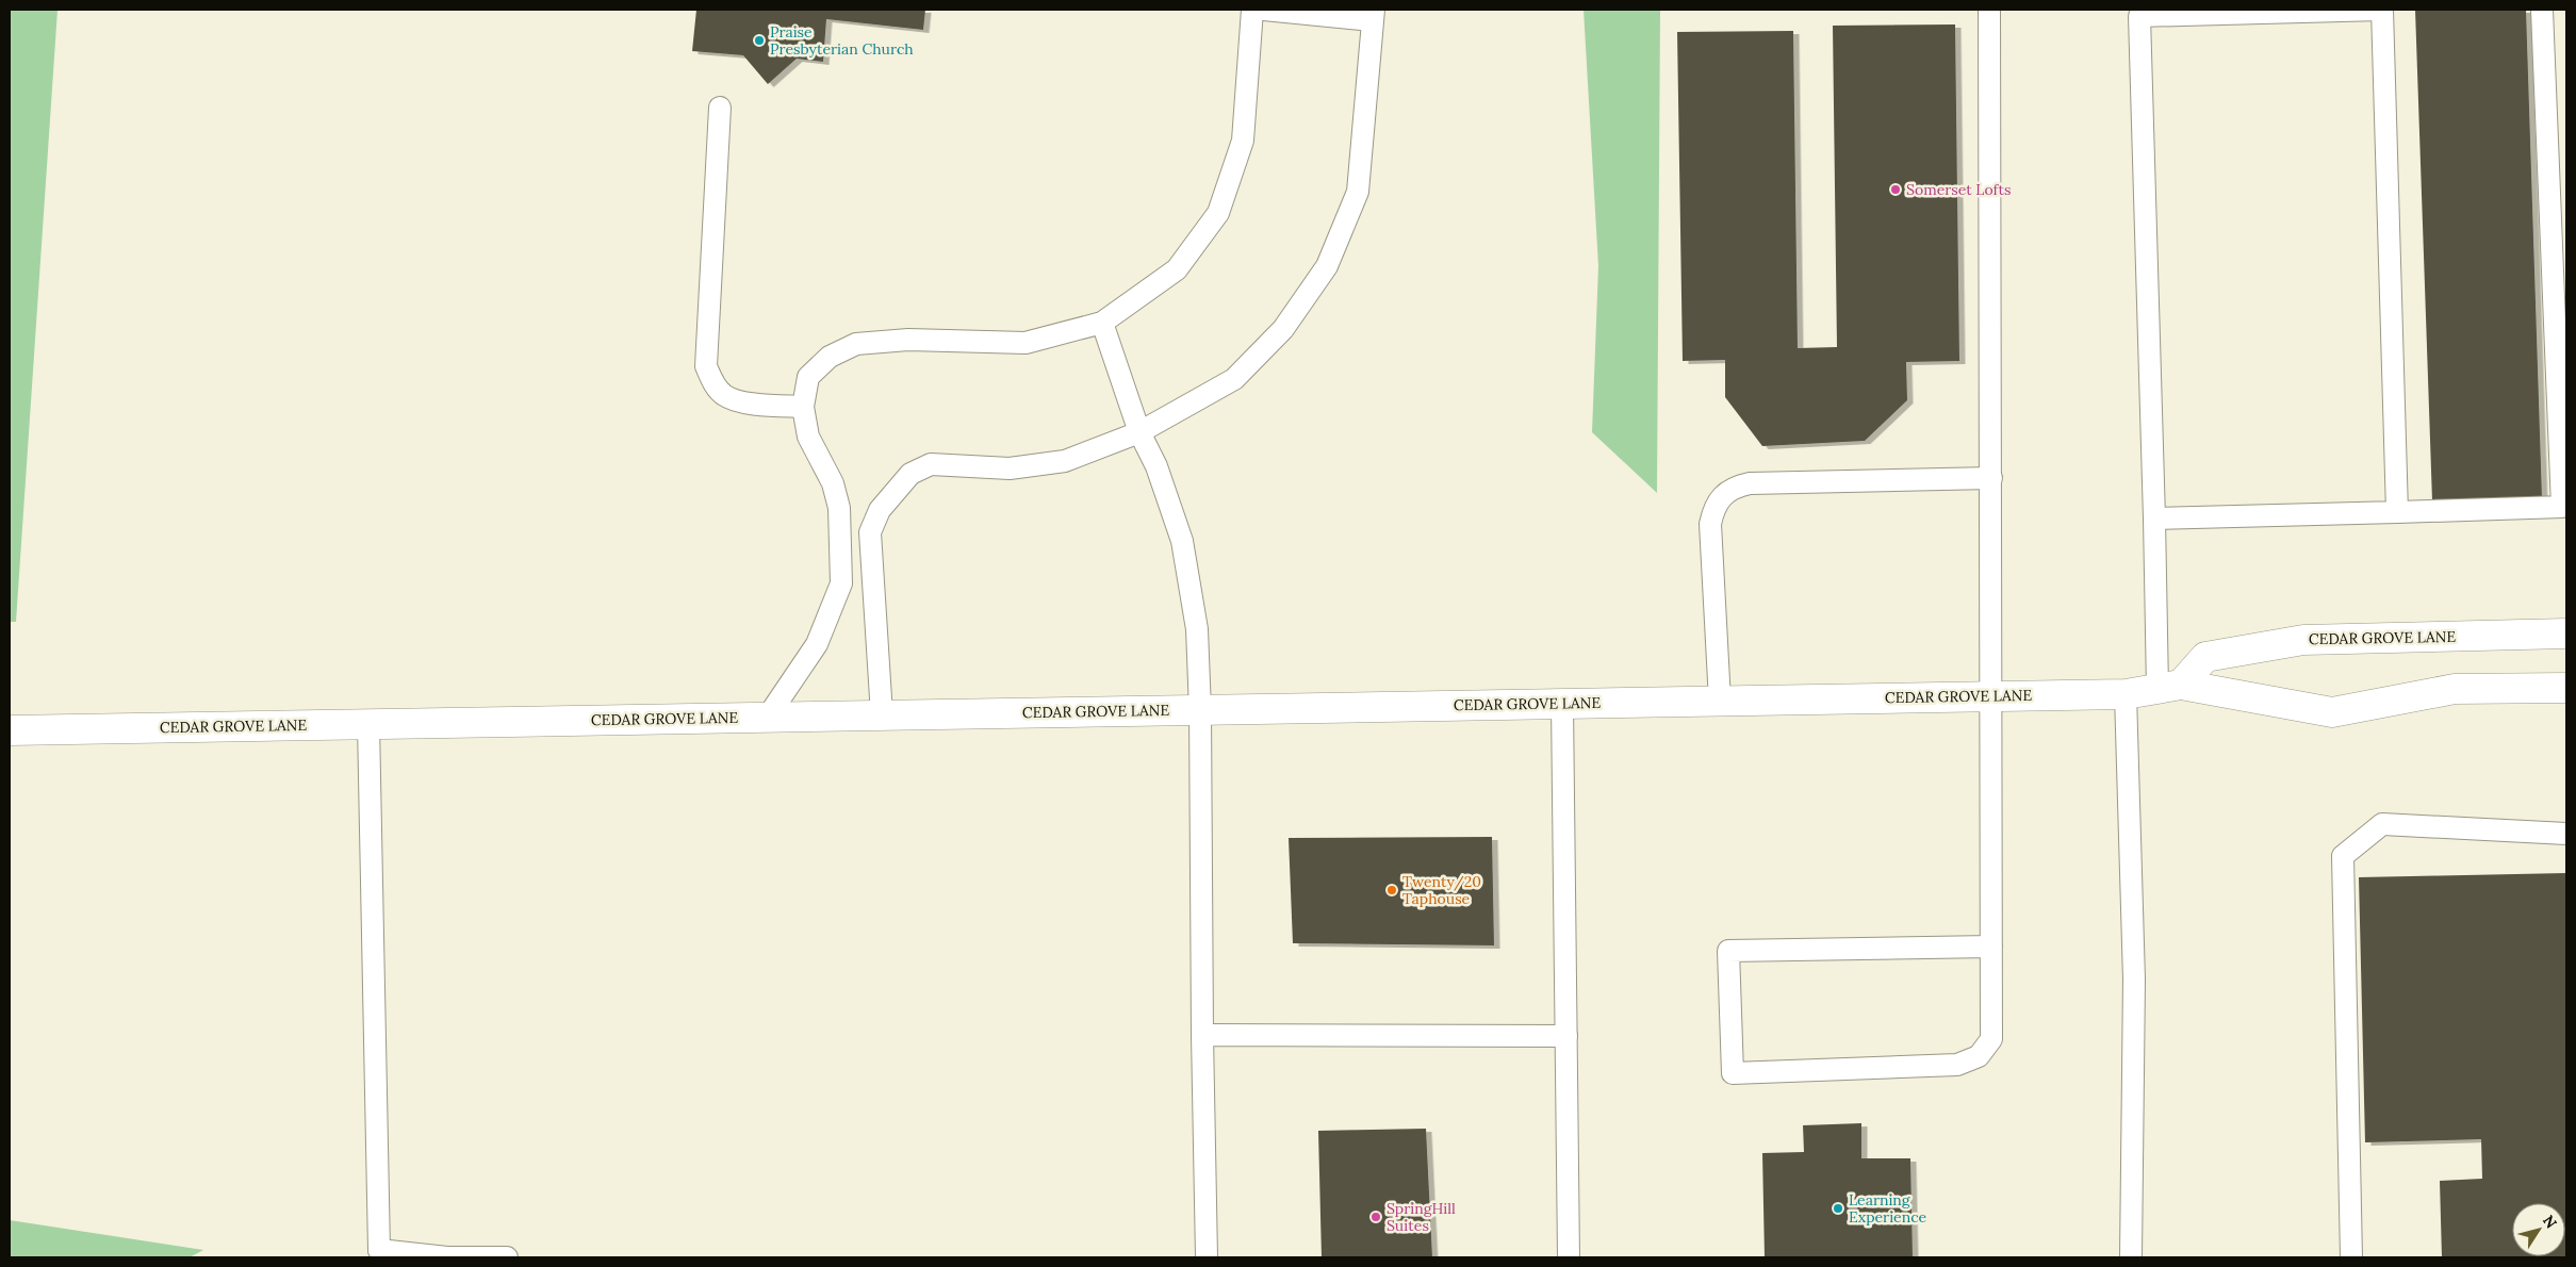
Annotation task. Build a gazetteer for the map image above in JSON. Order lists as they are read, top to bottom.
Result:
{
  "streets": {
    "main road": ["CEDAR GROVE LANE"]
  },
  "places": [
    "Praise Presbyterian Church",
    "Somerset Lofts",
    "Twenty/20 Taphouse",
    "Learning Experience",
    "SpringHill Suites"
  ],
  "north": "top right"
}
